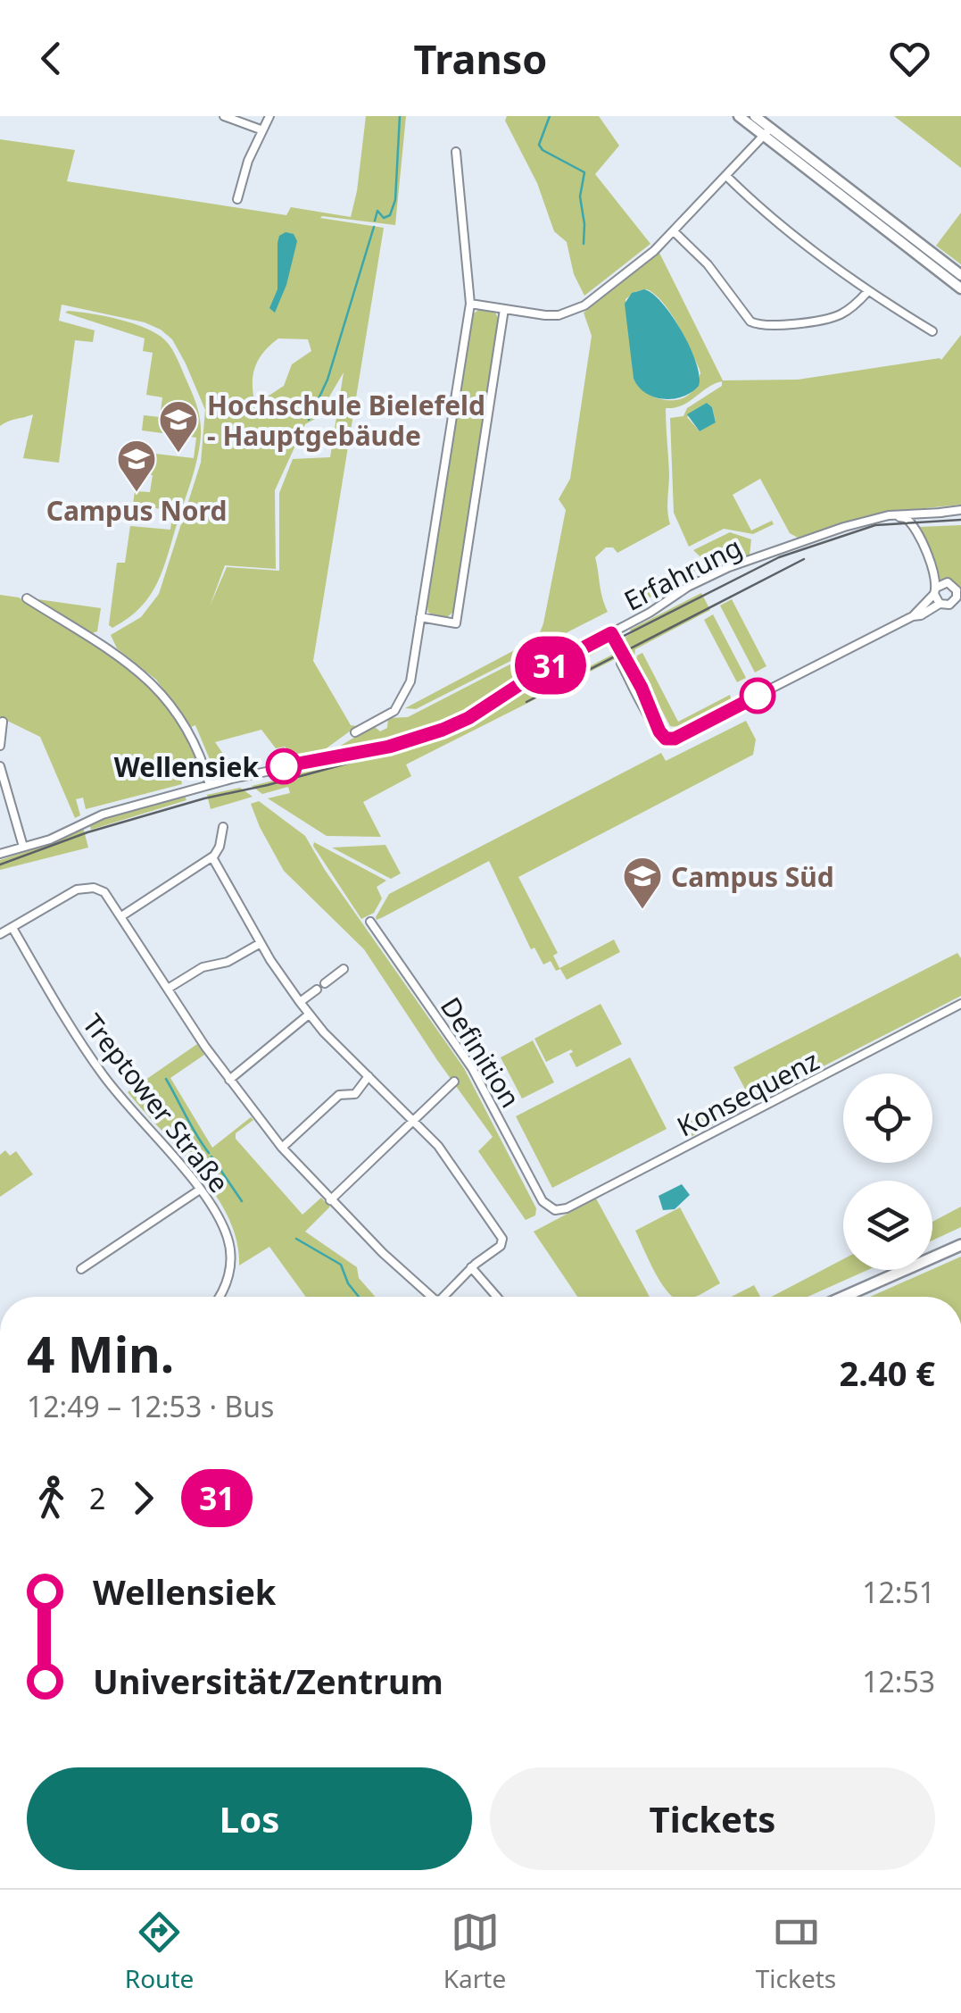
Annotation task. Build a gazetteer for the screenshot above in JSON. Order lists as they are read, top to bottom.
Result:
{
  "streets": {
    "street": [
      "Erfahrung",
      "Definition",
      "Konsequenz",
      "Treptower Straße"
    ]
  },
  "crossings": [
    ["Definition", "Konsequenz"]
  ],
  "places": {
    "school or university": ["Hochschule Bielefeld - Hauptgebäude", "Campus Nord", "Campus Süd"],
    "other": ["Wellensiek"]
  },
  "lines": ["bus line 31"],
  "page": {
    "header": "Transo",
    "on_map": "31",
    "heading": ["4 Min.", "12:49 – 12:53 · Bus", "2.40 €"],
    "legs": ["2", "31"],
    "list": [
      {
        "name": "Wellensiek",
        "value": "12:51"
      },
      {
        "name": "Universität/Zentrum",
        "value": "12:53"
      }
    ],
    "buttons": ["Los", "Tickets"],
    "tabs": ["Route", "Karte", "Tickets"]
  }
}
